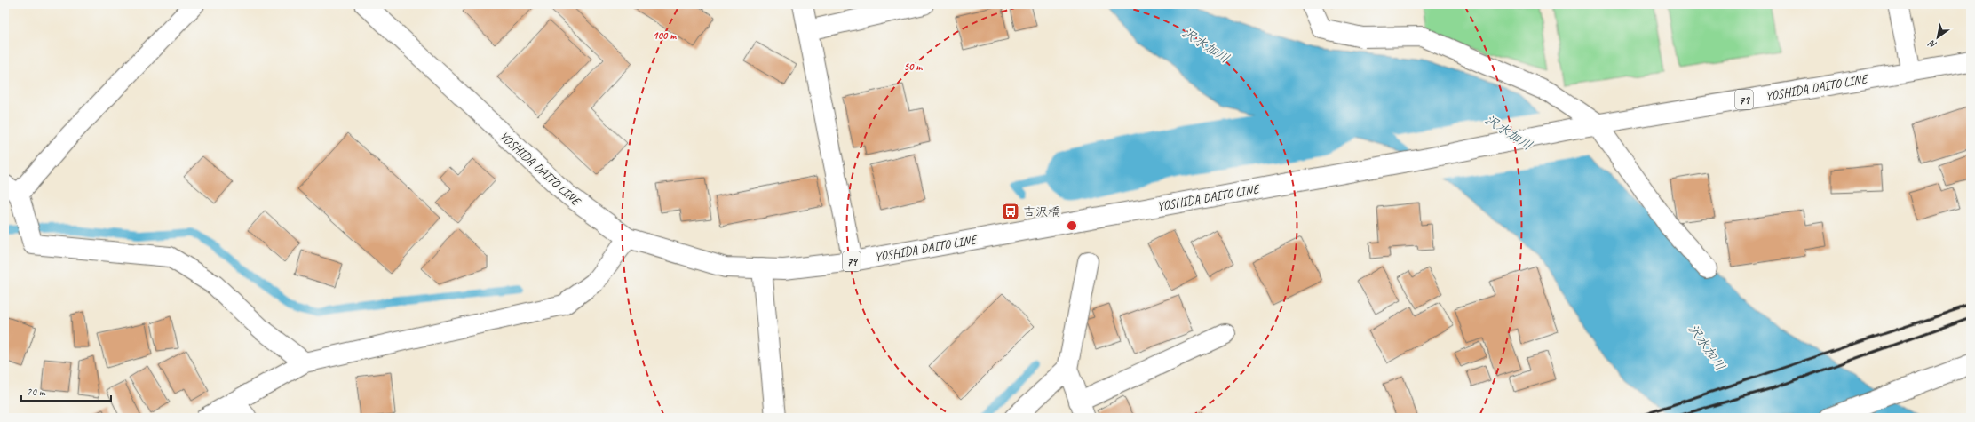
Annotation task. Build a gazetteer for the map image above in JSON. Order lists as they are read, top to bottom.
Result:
{
  "streets": {
    "street": ["YOSHIDA DAITO LINE", "79"]
  },
  "water": ["沢水加川"],
  "places": {
    "bus stop": ["吉沢橋"]
  },
  "scale_bar": "20 m",
  "north": "bottom left",
  "rings": ["100 m", "50 m"]
}
